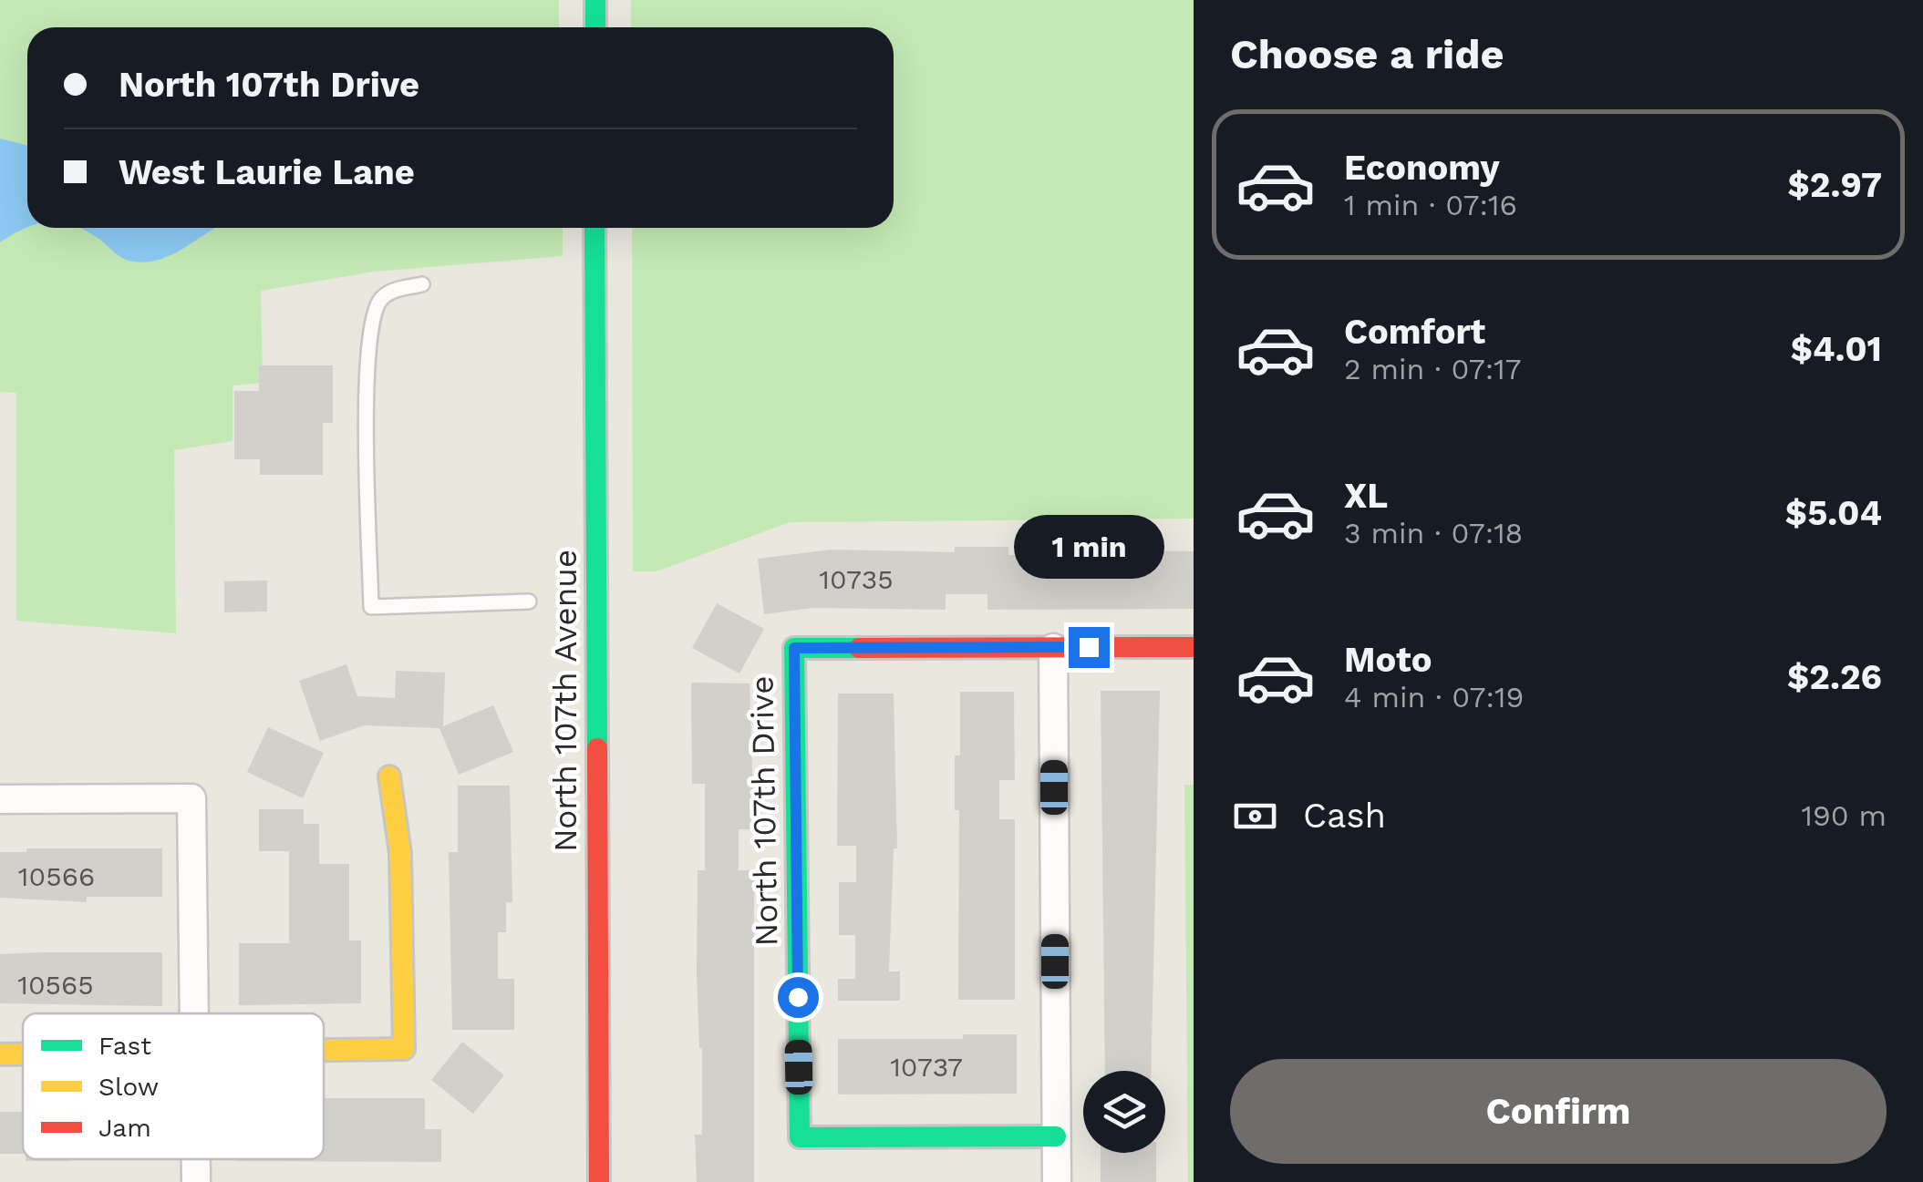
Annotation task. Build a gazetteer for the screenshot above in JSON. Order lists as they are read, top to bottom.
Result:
{
  "streets": {
    "street": ["North 107th Avenue", "North 107th Drive"]
  },
  "house_numbers": [
    "10735",
    "10566",
    "10565",
    "10737"
  ],
  "legend": ["Fast", "Slow", "Jam"],
  "page": {
    "heading": "Choose a ride",
    "banner": ["North 107th Drive", "West Laurie Lane"],
    "list": [
      {
        "name": "Economy",
        "note": "1 min · 07:16",
        "value": "$2.97"
      },
      {
        "name": "Comfort",
        "note": "2 min · 07:17",
        "value": "$4.01"
      },
      {
        "name": "XL",
        "note": "3 min · 07:18",
        "value": "$5.04"
      },
      {
        "name": "Moto",
        "note": "4 min · 07:19",
        "value": "$2.26"
      }
    ],
    "bubble": "1 min",
    "pay": ["Cash", "190 m"],
    "buttons": "Confirm"
  }
}
